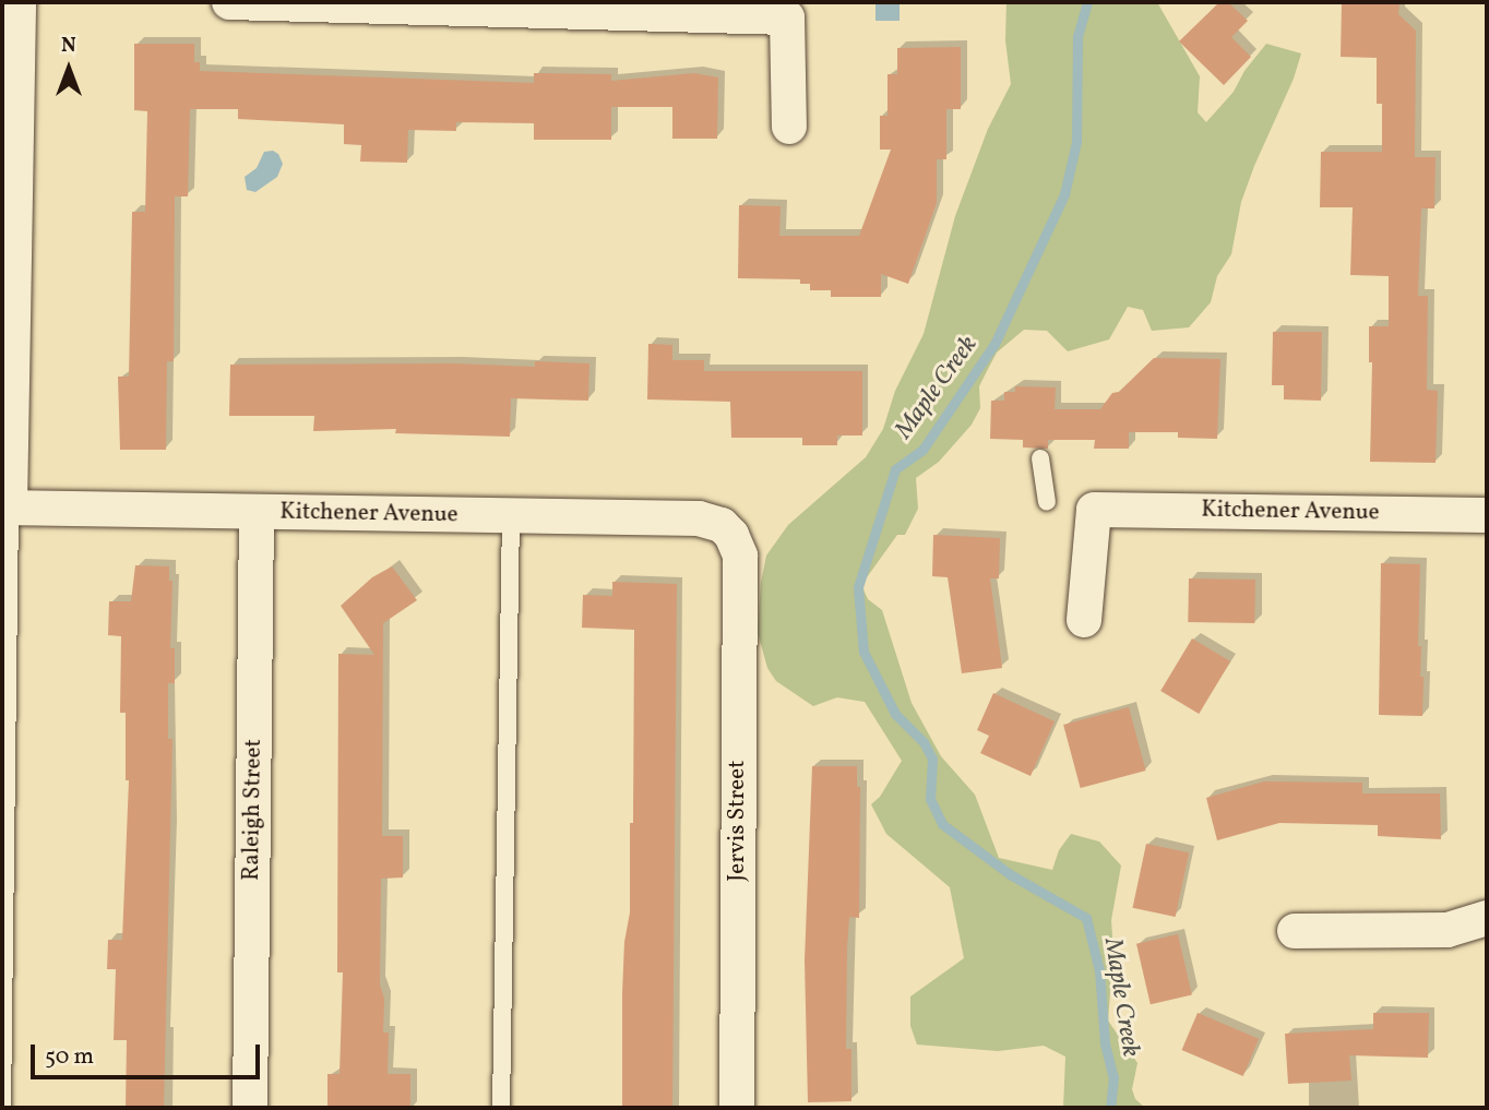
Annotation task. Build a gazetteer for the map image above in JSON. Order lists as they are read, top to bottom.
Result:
{
  "streets": {
    "street": ["Kitchener Avenue", "Raleigh Street", "Jervis Street"]
  },
  "crossings": [
    ["Kitchener Avenue", "Raleigh Street"],
    ["Kitchener Avenue", "Jervis Street"]
  ],
  "water": ["Maple Creek"],
  "scale_bar": "50 m",
  "north": "top"
}
